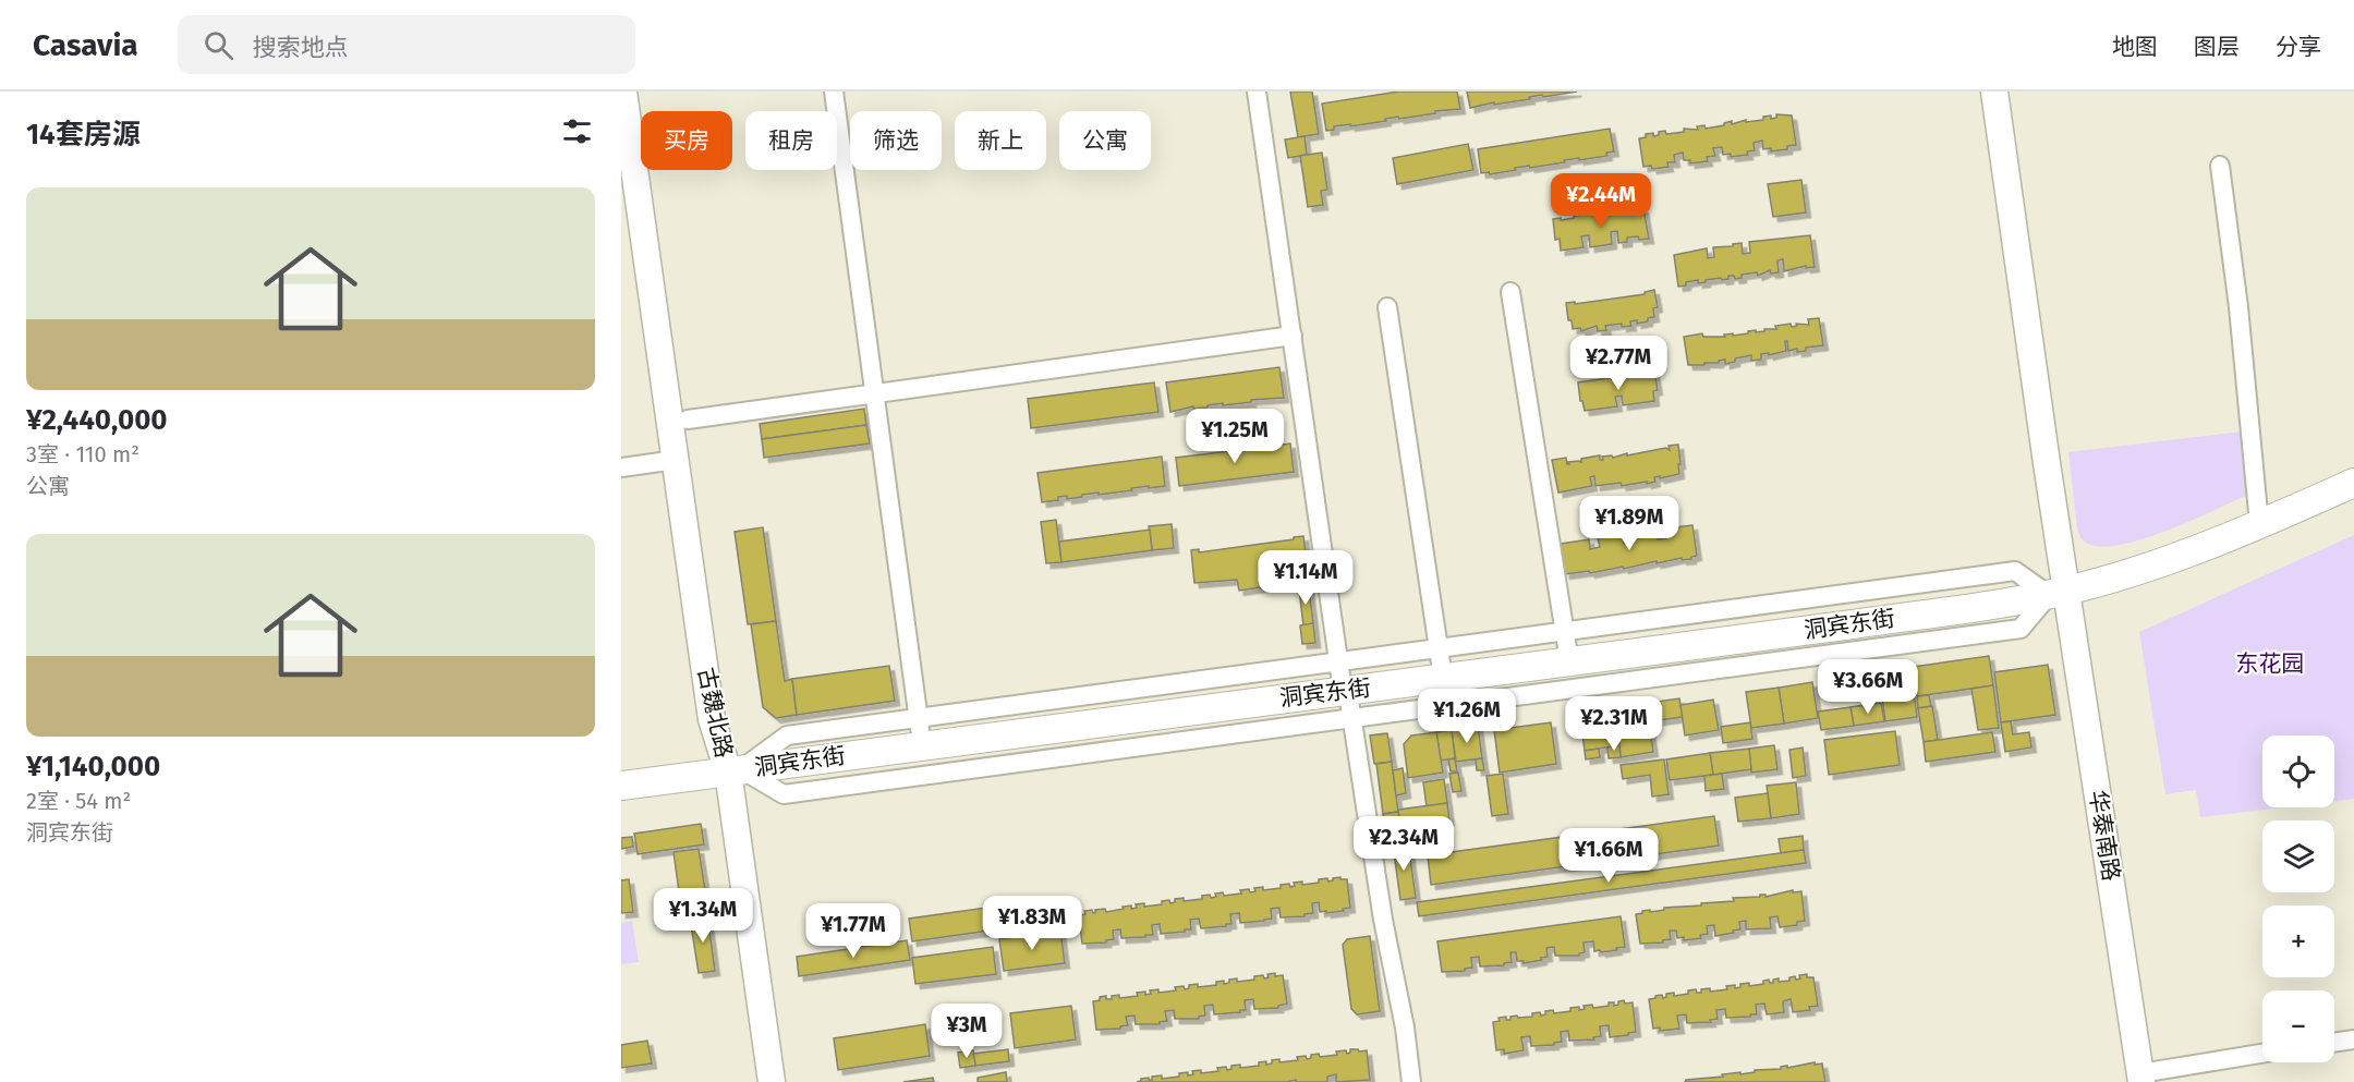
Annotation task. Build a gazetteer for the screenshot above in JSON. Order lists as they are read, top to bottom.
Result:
{
  "streets": {
    "main road": ["洞宾东街", "古魏北路", "华泰南路"]
  },
  "crossings": [
    ["洞宾东街", "古魏北路"],
    ["洞宾东街", "华泰南路"]
  ],
  "parks": ["东花园"],
  "page": {
    "header": "Casavia",
    "search": "搜索地点",
    "nav": ["地图", "图层", "分享"],
    "heading": "14套房源",
    "chip": [
      "买房",
      "租房",
      "筛选",
      "新上",
      "公寓"
    ],
    "list": [
      {
        "name": "¥2,440,000",
        "note": "3室 · 110 m² · 公寓"
      },
      {
        "name": "¥1,140,000",
        "note": "2室 · 54 m² · 洞宾东街"
      }
    ],
    "price": [
      "¥2.44M",
      "¥2.77M",
      "¥1.25M",
      "¥1.89M",
      "¥1.14M",
      "¥3.66M",
      "¥1.26M",
      "¥2.31M",
      "¥2.34M",
      "¥1.66M",
      "¥1.34M",
      "¥1.83M",
      "¥1.77M",
      "¥3M"
    ],
    "map_buttons": ["+", "−"]
  }
}
